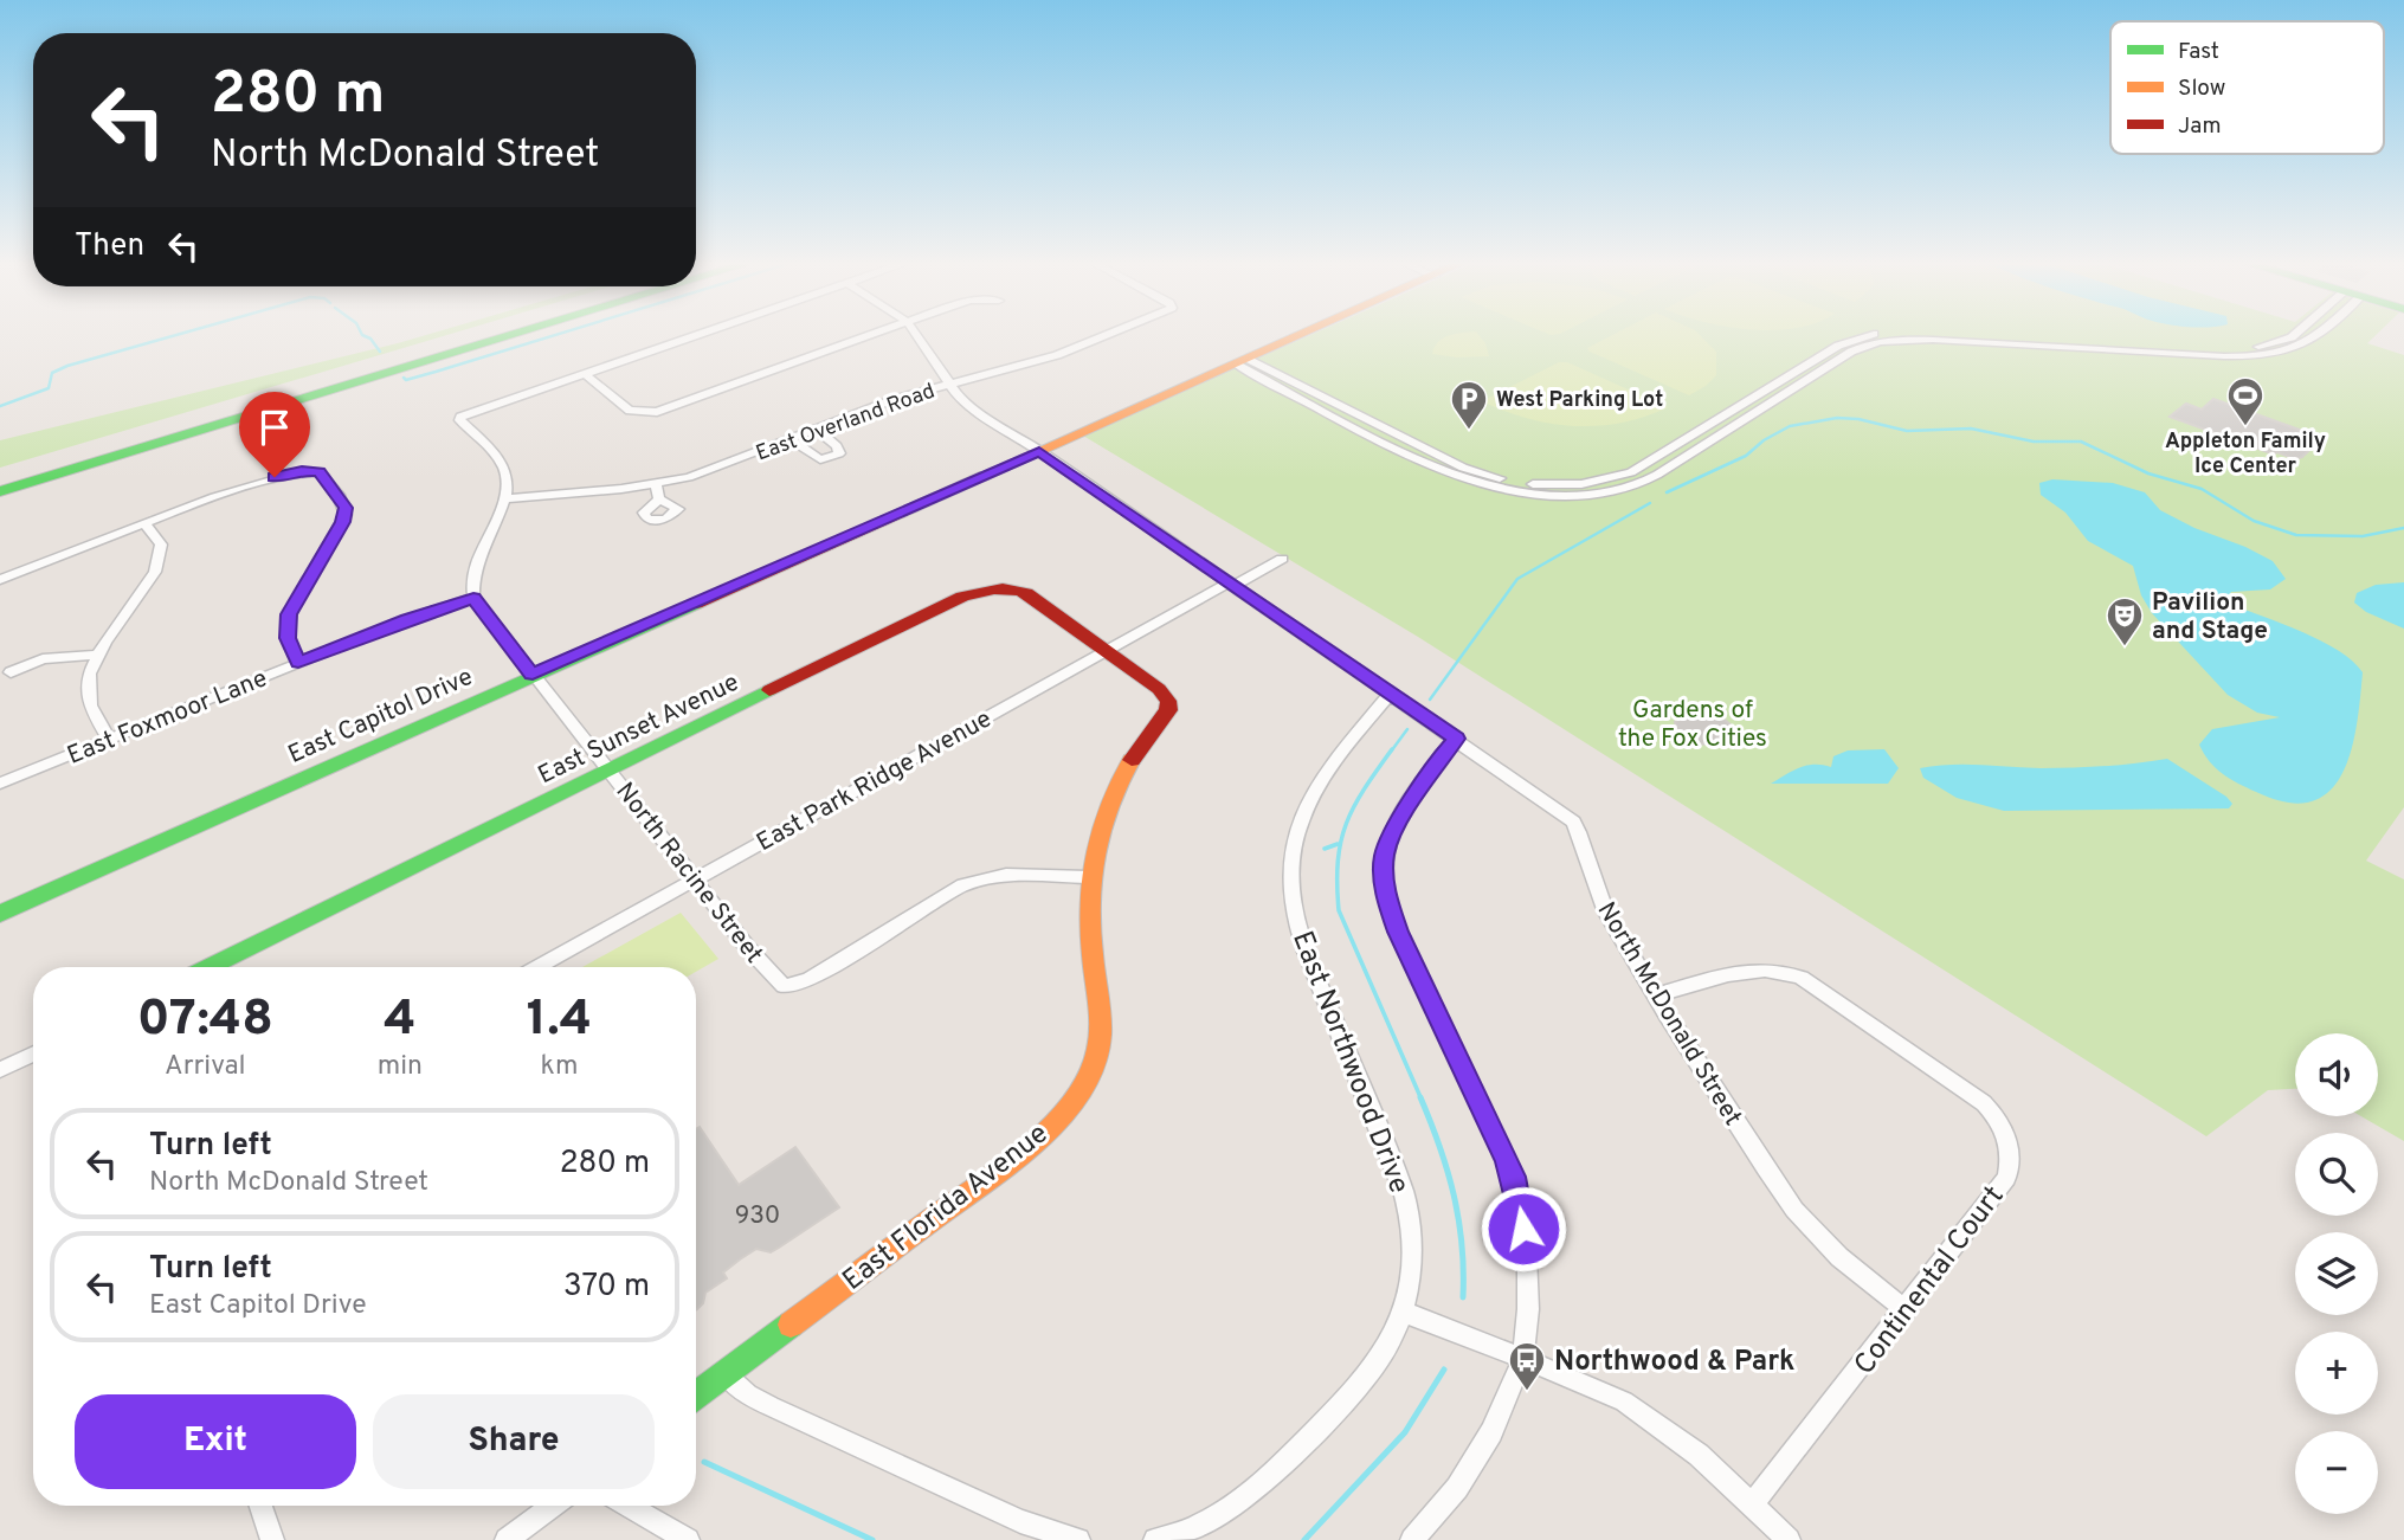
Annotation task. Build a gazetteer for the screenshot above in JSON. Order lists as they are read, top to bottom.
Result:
{
  "streets": {
    "main road": ["East Capitol Drive", "East Sunset Avenue", "East Florida Avenue"],
    "street": [
      "East Overland Road",
      "East Foxmoor Lane",
      "East Park Ridge Avenue",
      "North Racine Street",
      "North McDonald Street",
      "East Northwood Drive",
      "Continental Court"
    ]
  },
  "crossings": [
    ["East Overland Road", "North McDonald Street"],
    ["East Capitol Drive", "North Racine Street"],
    ["East Capitol Drive", "North McDonald Street"],
    ["East Foxmoor Lane", "North Racine Street"],
    ["East Sunset Avenue", "East Park Ridge Avenue"],
    ["East Sunset Avenue", "North Racine Street"],
    ["East Sunset Avenue", "East Florida Avenue"],
    ["East Park Ridge Avenue", "North Racine Street"],
    ["East Park Ridge Avenue", "North McDonald Street"],
    ["East Park Ridge Avenue", "East Florida Avenue"],
    ["North Racine Street", "East Florida Avenue"],
    ["North McDonald Street", "East Northwood Drive"],
    ["North McDonald Street", "Continental Court"]
  ],
  "parks": ["Gardens of the Fox Cities"],
  "places": {
    "sports": ["Appleton Family Ice Center"],
    "parking": ["West Parking Lot"],
    "theatre": ["Pavilion and Stage"],
    "bus stop": ["Northwood & Park"]
  },
  "house_numbers": ["930"],
  "legend": ["Fast", "Slow", "Jam"],
  "page": {
    "turn": ["280 m", "North McDonald Street"],
    "then": "Then",
    "eta": [
      "07:48",
      "Arrival",
      "4",
      "min",
      "1.4",
      "km"
    ],
    "map_buttons": ["+", "−"],
    "list": [
      {
        "name": "Turn left",
        "note": "North McDonald Street",
        "value": "280 m"
      },
      {
        "name": "Turn left",
        "note": "East Capitol Drive",
        "value": "370 m"
      }
    ],
    "buttons": ["Exit", "Share"]
  }
}
